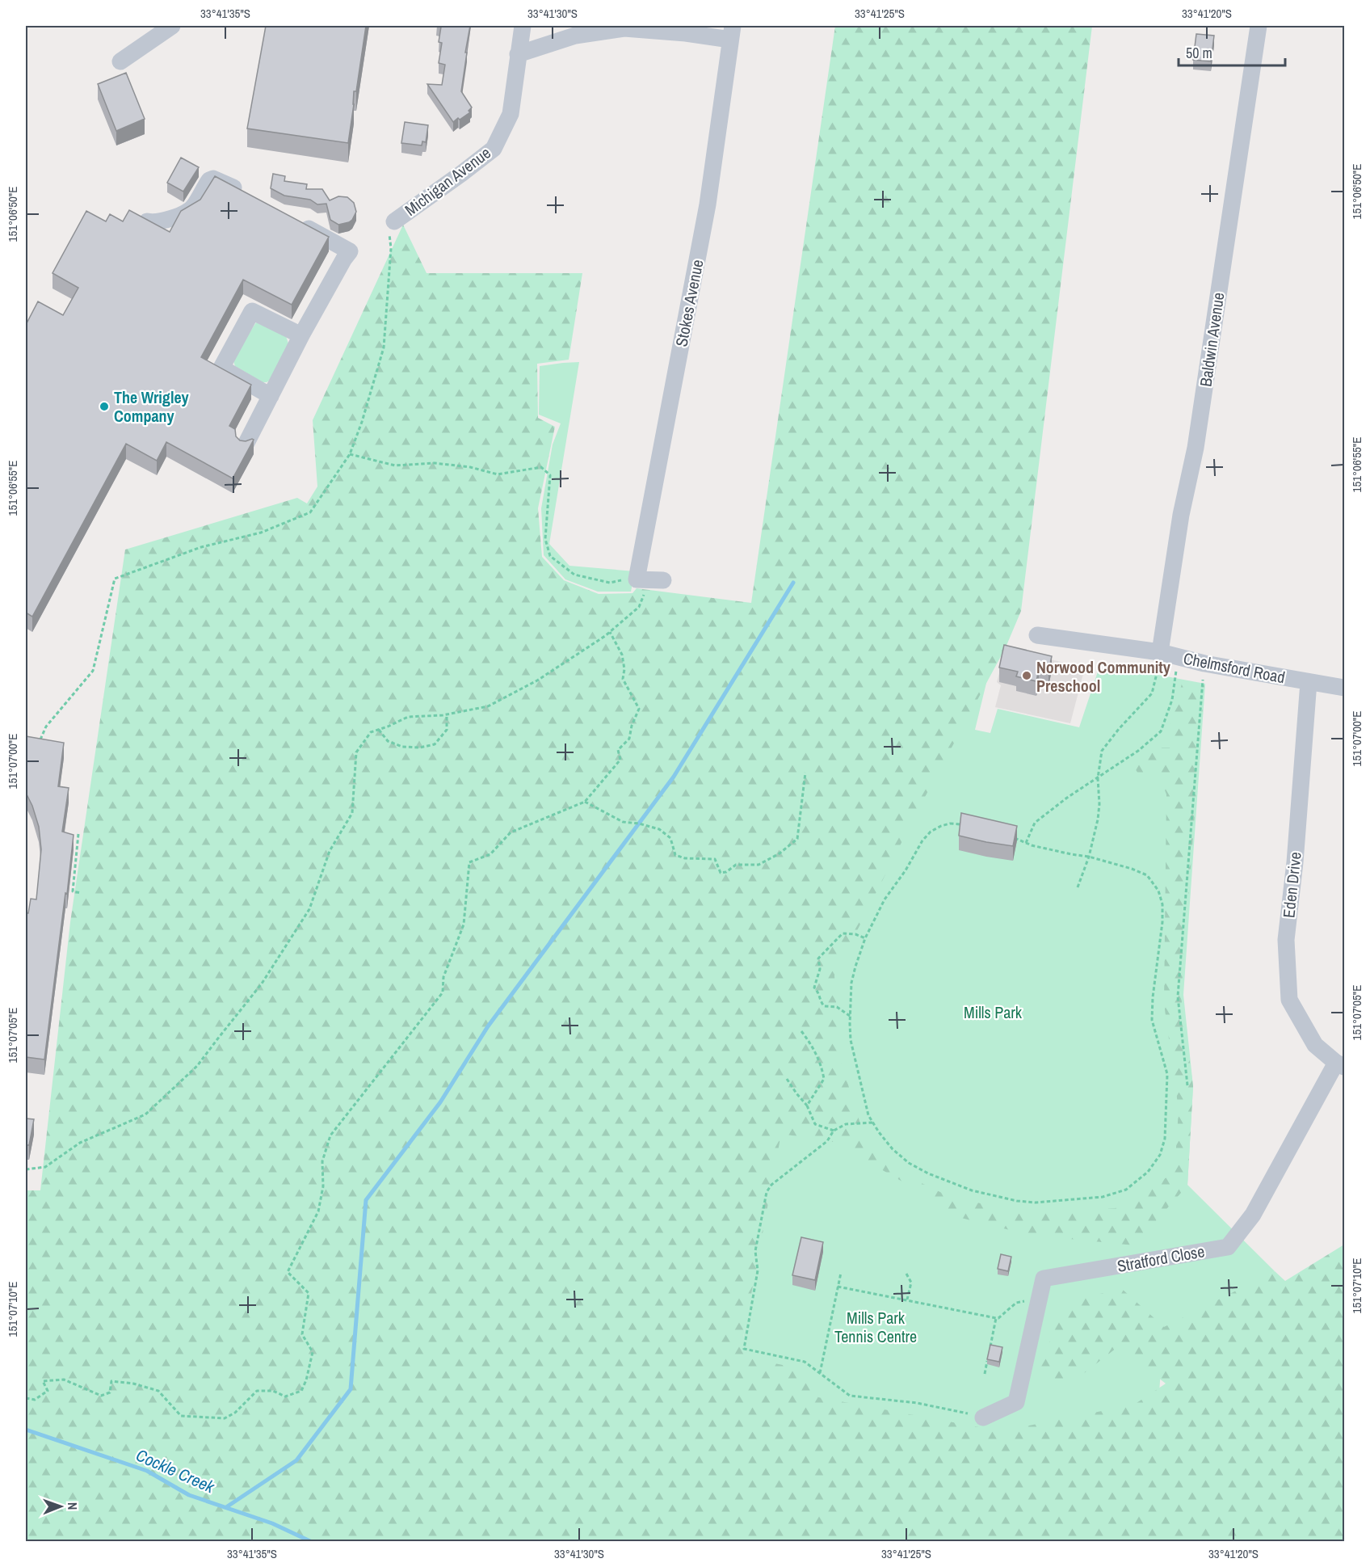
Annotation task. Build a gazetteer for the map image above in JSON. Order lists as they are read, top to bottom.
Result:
{
  "streets": {
    "street": [
      "Michigan Avenue",
      "Stokes Avenue",
      "Baldwin Avenue",
      "Chelmsford Road",
      "Eden Drive",
      "Stratford Close"
    ]
  },
  "crossings": [
    ["Baldwin Avenue", "Chelmsford Road"],
    ["Chelmsford Road", "Eden Drive"],
    ["Eden Drive", "Stratford Close"]
  ],
  "water": ["Cockle Creek"],
  "parks": ["Mills Park", "Mills Park Tennis Centre"],
  "places": ["The Wrigley Company", "Norwood Community Preschool"],
  "scale_bar": "50 m",
  "north": "right",
  "coordinates": [
    "33°41'35\"S",
    "33°41'30\"S",
    "33°41'25\"S",
    "33°41'20\"S",
    "151°06'50\"E",
    "151°06'55\"E",
    "151°07'00\"E",
    "151°07'05\"E",
    "151°07'10\"E"
  ]
}
